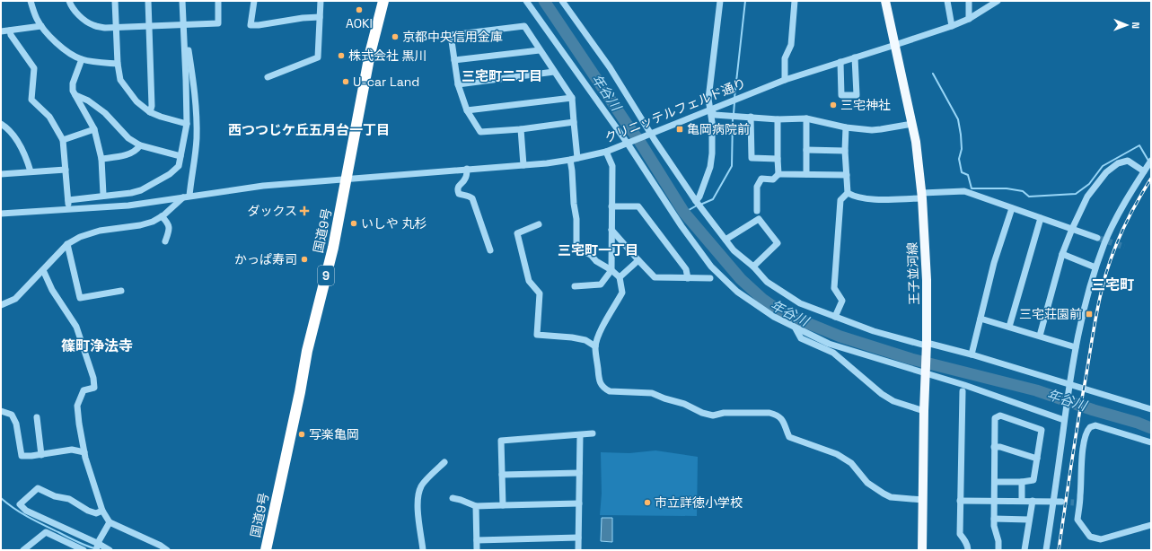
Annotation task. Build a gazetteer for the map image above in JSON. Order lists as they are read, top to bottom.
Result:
{
  "streets": {
    "highway": ["国道9号", "9"],
    "main road": ["王子並河線"],
    "street": ["クリニッテルフェルド通り"]
  },
  "crossings": [
    ["クリニッテルフェルド通り", "国道9号"],
    ["クリニッテルフェルド通り", "王子並河線"]
  ],
  "districts": [
    "三宅町二丁目",
    "西つつじケ丘五月台一丁目",
    "三宅町一丁目",
    "三宅町",
    "篠町浄法寺"
  ],
  "water": ["年谷川"],
  "places": {
    "other": [
      "AOKI",
      "京都中央信用金庫",
      "株式会社 黒川",
      "U-car Land",
      "三宅神社",
      "いしや 丸杉",
      "かっぱ寿司",
      "写楽亀岡",
      "市立詳徳小学校"
    ],
    "transit": ["亀岡病院前", "三宅荘園前"],
    "health": ["ダックス"]
  },
  "north": "right"
}
